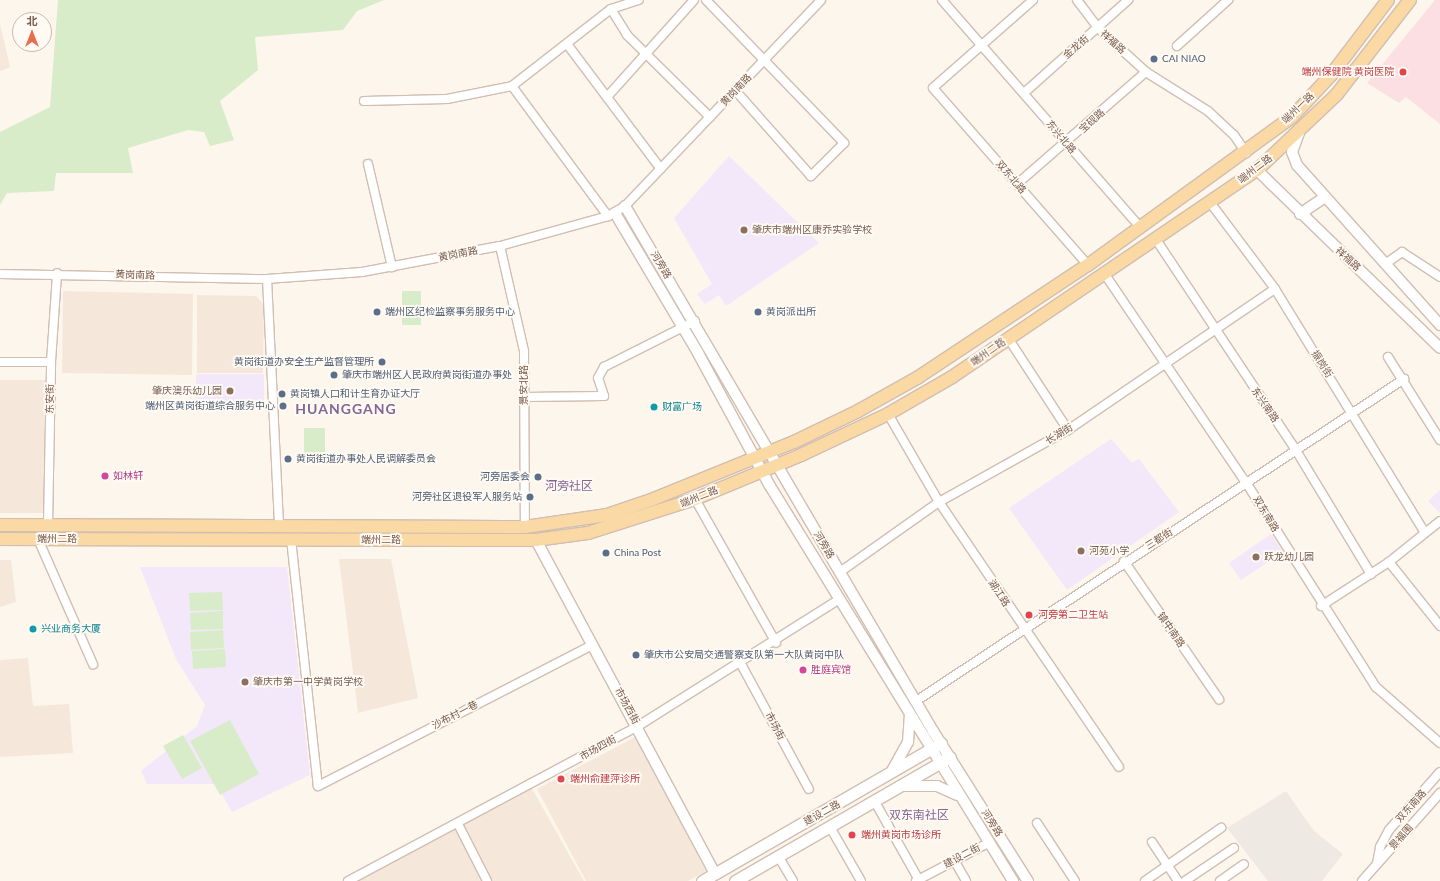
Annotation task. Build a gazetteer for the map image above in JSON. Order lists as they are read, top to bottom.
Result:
{
  "streets": {
    "main road": ["端州一路", "端州二路", "建设二路"],
    "street": [
      "祥福路",
      "金龙街",
      "黄岗南路",
      "宝砚路",
      "东兴北路",
      "双东北路",
      "河旁路",
      "振岗街",
      "景安北路",
      "东安街",
      "东兴南路",
      "长湖街",
      "双东南路",
      "三都街",
      "湖江路",
      "镇中南路",
      "市场西街",
      "沙布村一巷",
      "市场街",
      "市场四街",
      "景福围",
      "建设二街"
    ]
  },
  "crossings": [
    ["祥福路", "金龙街"],
    ["祥福路", "端州一路"],
    ["祥福路", "宝砚路"],
    ["祥福路", "端州二路"],
    ["金龙街", "东兴北路"],
    ["黄岗南路", "河旁路"],
    ["黄岗南路", "景安北路"],
    ["黄岗南路", "东安街"],
    ["端州一路", "端州二路"],
    ["宝砚路", "东兴北路"],
    ["宝砚路", "双东北路"],
    ["东兴北路", "端州二路"],
    ["东兴北路", "双东北路"],
    ["端州二路", "双东北路"],
    ["端州二路", "河旁路"],
    ["端州二路", "振岗街"],
    ["端州二路", "景安北路"],
    ["端州二路", "东安街"],
    ["端州二路", "东兴南路"],
    ["端州二路", "双东南路"],
    ["端州二路", "湖江路"],
    ["端州二路", "市场西街"],
    ["端州二路", "沙布村一巷"],
    ["河旁路", "长湖街"],
    ["河旁路", "三都街"],
    ["河旁路", "市场四街"],
    ["河旁路", "建设二路"],
    ["河旁路", "建设二街"],
    ["振岗街", "长湖街"],
    ["振岗街", "三都街"],
    ["东兴南路", "长湖街"],
    ["东兴南路", "三都街"],
    ["长湖街", "双东南路"],
    ["长湖街", "湖江路"],
    ["双东南路", "三都街"],
    ["双东南路", "景福围"],
    ["三都街", "湖江路"],
    ["三都街", "镇中南路"],
    ["市场西街", "沙布村一巷"],
    ["市场西街", "市场四街"],
    ["市场西街", "建设二路"],
    ["市场街", "市场四街"]
  ],
  "districts": ["HUANGGANG", "河旁社区", "双东南社区"],
  "places": [
    "CAI NIAO",
    "端州保健院 黄岗医院",
    "肇庆市端州区康乔实验学校",
    "端州区纪检监察事务服务中心",
    "黄岗派出所",
    "黄岗街道办安全生产监督管理所",
    "肇庆市端州区人民政府黄岗街道办事处",
    "肇庆澳乐幼儿园",
    "黄岗镇人口和计生育办证大厅",
    "端州区黄岗街道综合服务中心",
    "财富广场",
    "黄岗街道办事处人民调解委员会",
    "如林轩",
    "河旁居委会",
    "河旁社区退役军人服务站",
    "河苑小学",
    "China Post",
    "跃龙幼儿园",
    "河旁第二卫生站",
    "兴业商务大厦",
    "肇庆市公安局交通警察支队第一大队黄岗中队",
    "胜庭宾馆",
    "肇庆市第一中学黄岗学校",
    "端州俞建萍诊所",
    "端州黄岗市场诊所"
  ],
  "north": "top"
}
